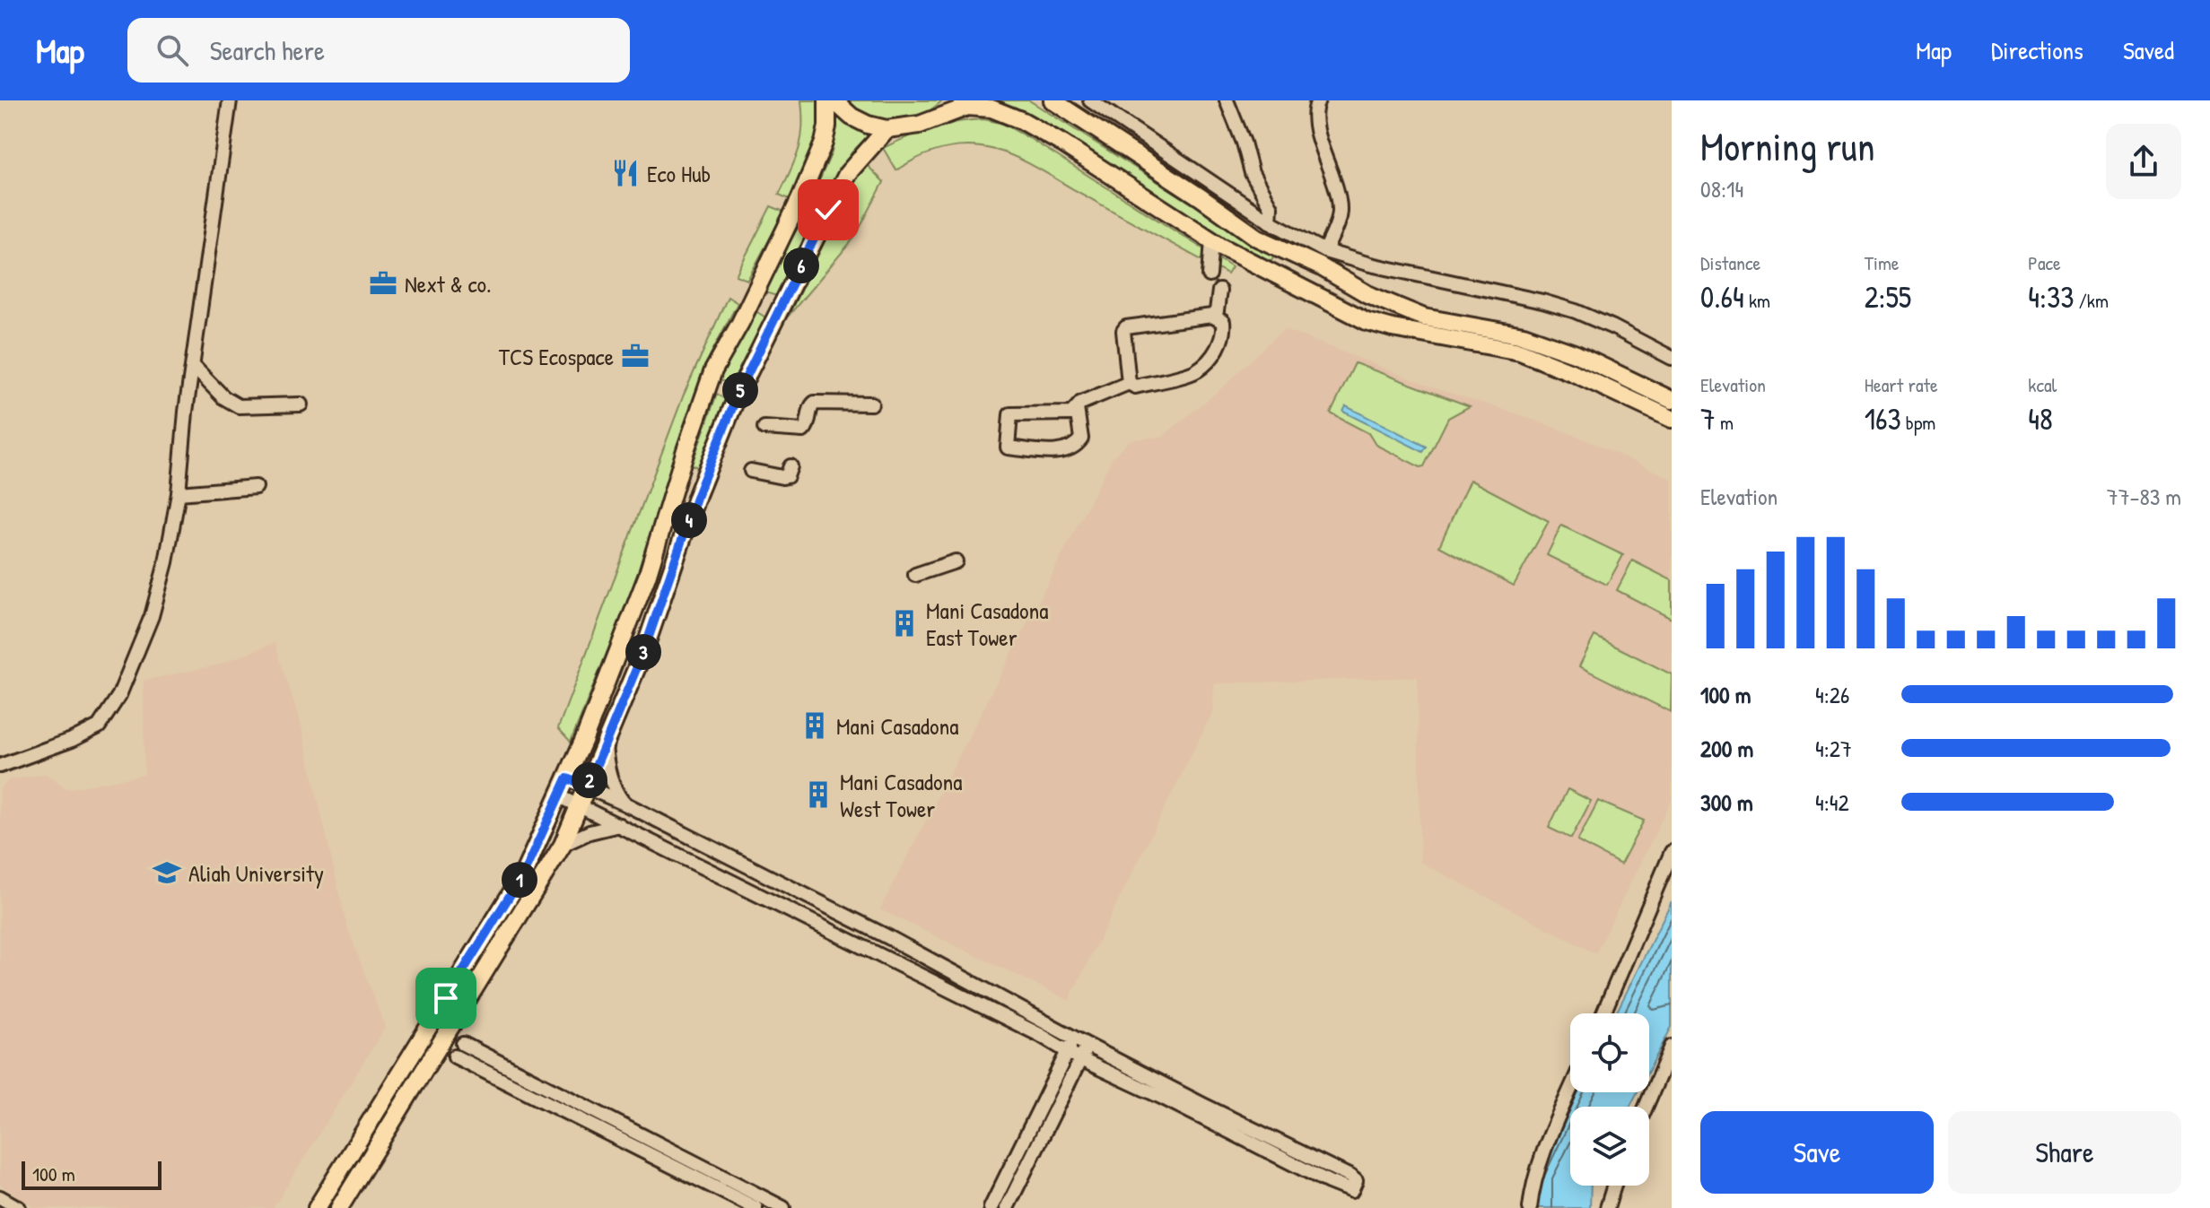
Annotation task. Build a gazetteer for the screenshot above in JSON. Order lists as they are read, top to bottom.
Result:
{
  "places": {
    "restaurant": ["Eco Hub"],
    "office": ["Next & co.", "TCS Ecospace"],
    "building": ["Mani Casadona East Tower", "Mani Casadona", "Mani Casadona West Tower"],
    "school or university": ["Aliah University"]
  },
  "scale_bar": "100 m",
  "page": {
    "header": "Map",
    "search": "Search here",
    "nav": ["Map", "Directions", "Saved"],
    "heading": ["Morning run", "08:14"],
    "stats": [
      ["Distance", "0.64 km"],
      ["Time", "2:55"],
      ["Pace", "4:33 /km"],
      ["Elevation", "7 m"],
      ["Heart rate", "163 bpm"],
      ["kcal", "48"]
    ],
    "pins": [
      "6",
      "5",
      "4",
      "3",
      "2",
      "1"
    ],
    "chart": ["Elevation", "77–83 m"],
    "list": [
      {
        "name": "100 m",
        "note": "4:26"
      },
      {
        "name": "200 m",
        "note": "4:27"
      },
      {
        "name": "300 m",
        "note": "4:42"
      }
    ],
    "buttons": ["Save", "Share"],
    "scale": "100 m"
  }
}
